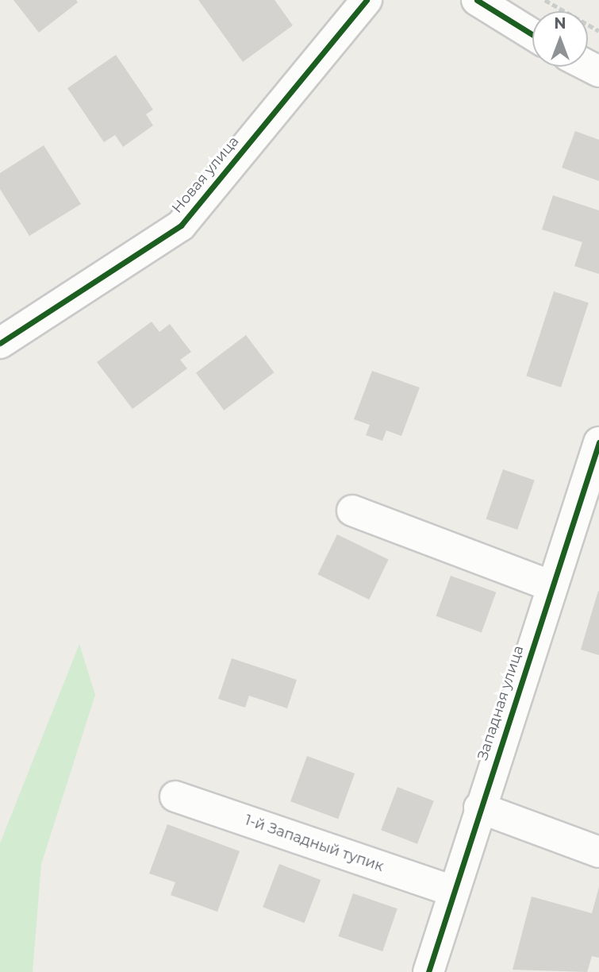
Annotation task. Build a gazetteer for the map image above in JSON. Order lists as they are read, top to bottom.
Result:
{
  "streets": {
    "street": ["Новая улица", "Западная улица", "1-й Западный тупик"]
  },
  "crossings": [
    ["Западная улица", "1-й Западный тупик"]
  ],
  "north": "top"
}
